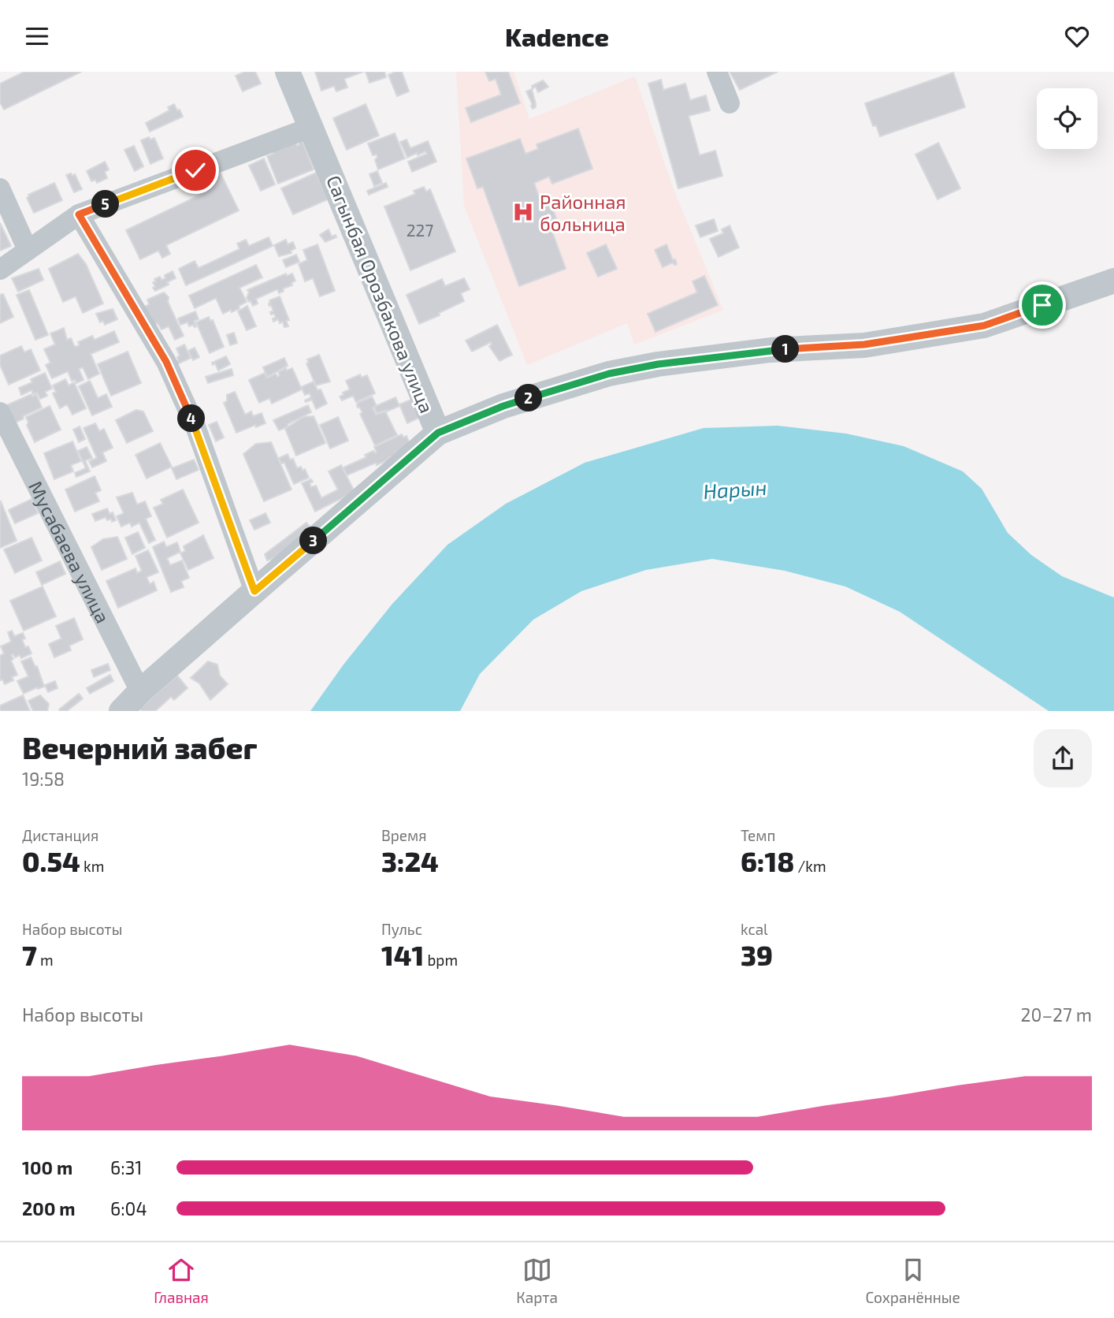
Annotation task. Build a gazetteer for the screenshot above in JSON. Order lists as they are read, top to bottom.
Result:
{
  "streets": {
    "street": ["Сагынбая Орозбакова улица", "Мусабаева улица"]
  },
  "crossings": [
    ["Сагынбая Орозбакова улица", "Мусабаева улица"]
  ],
  "water": ["Нарын"],
  "places": {
    "hospital": ["Районная больница"]
  },
  "house_numbers": ["227"],
  "page": {
    "header": "Kadence",
    "pins": [
      "5",
      "1",
      "2",
      "4",
      "3"
    ],
    "heading": ["Вечерний забег", "19:58"],
    "stats": [
      ["Дистанция", "0.54 km"],
      ["Время", "3:24"],
      ["Темп", "6:18 /km"],
      ["Набор высоты", "7 m"],
      ["Пульс", "141 bpm"],
      ["kcal", "39"]
    ],
    "chart": ["Набор высоты", "20–27 m"],
    "list": [
      {
        "name": "100 m",
        "note": "6:31"
      },
      {
        "name": "200 m",
        "note": "6:04"
      }
    ],
    "tabs": ["Главная", "Карта", "Сохранённые"]
  }
}
